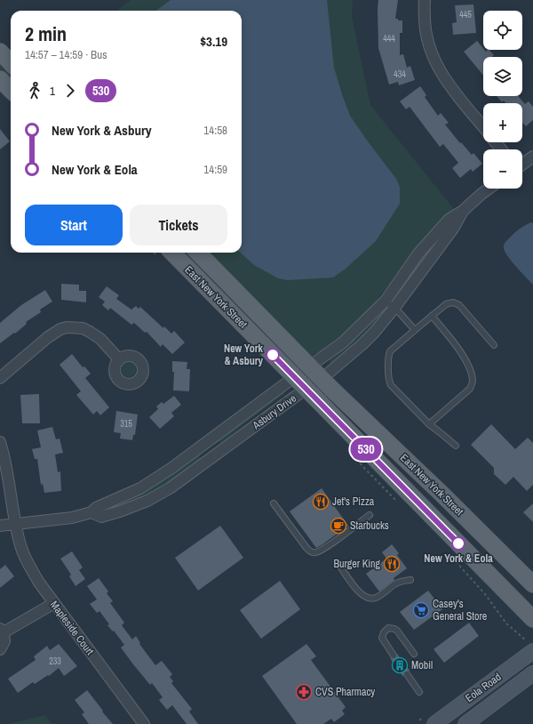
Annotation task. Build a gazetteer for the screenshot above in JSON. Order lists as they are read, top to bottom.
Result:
{
  "streets": {
    "main road": ["East New York Street", "Eola Road"],
    "street": ["Asbury Drive", "Mapleside Court"]
  },
  "crossings": [
    ["East New York Street", "Asbury Drive"],
    ["Asbury Drive", "Mapleside Court"]
  ],
  "places": {
    "other": ["New York & Asbury", "New York & Eola"],
    "restaurant": ["Jet's Pizza", "Burger King"],
    "cafe": ["Starbucks"],
    "supermarket": ["Casey's General Store"],
    "building": ["Mobil"],
    "pharmacy": ["CVS Pharmacy"]
  },
  "lines": ["bus line 530"],
  "house_numbers": [
    "445",
    "444",
    "434",
    "315",
    "233"
  ],
  "page": {
    "on_map": "530",
    "map_buttons": ["+", "−"],
    "heading": ["2 min", "14:57 – 14:59 · Bus", "$3.19"],
    "legs": ["1", "530"],
    "list": [
      {
        "name": "New York & Asbury",
        "value": "14:58"
      },
      {
        "name": "New York & Eola",
        "value": "14:59"
      }
    ],
    "buttons": ["Start", "Tickets"]
  }
}
